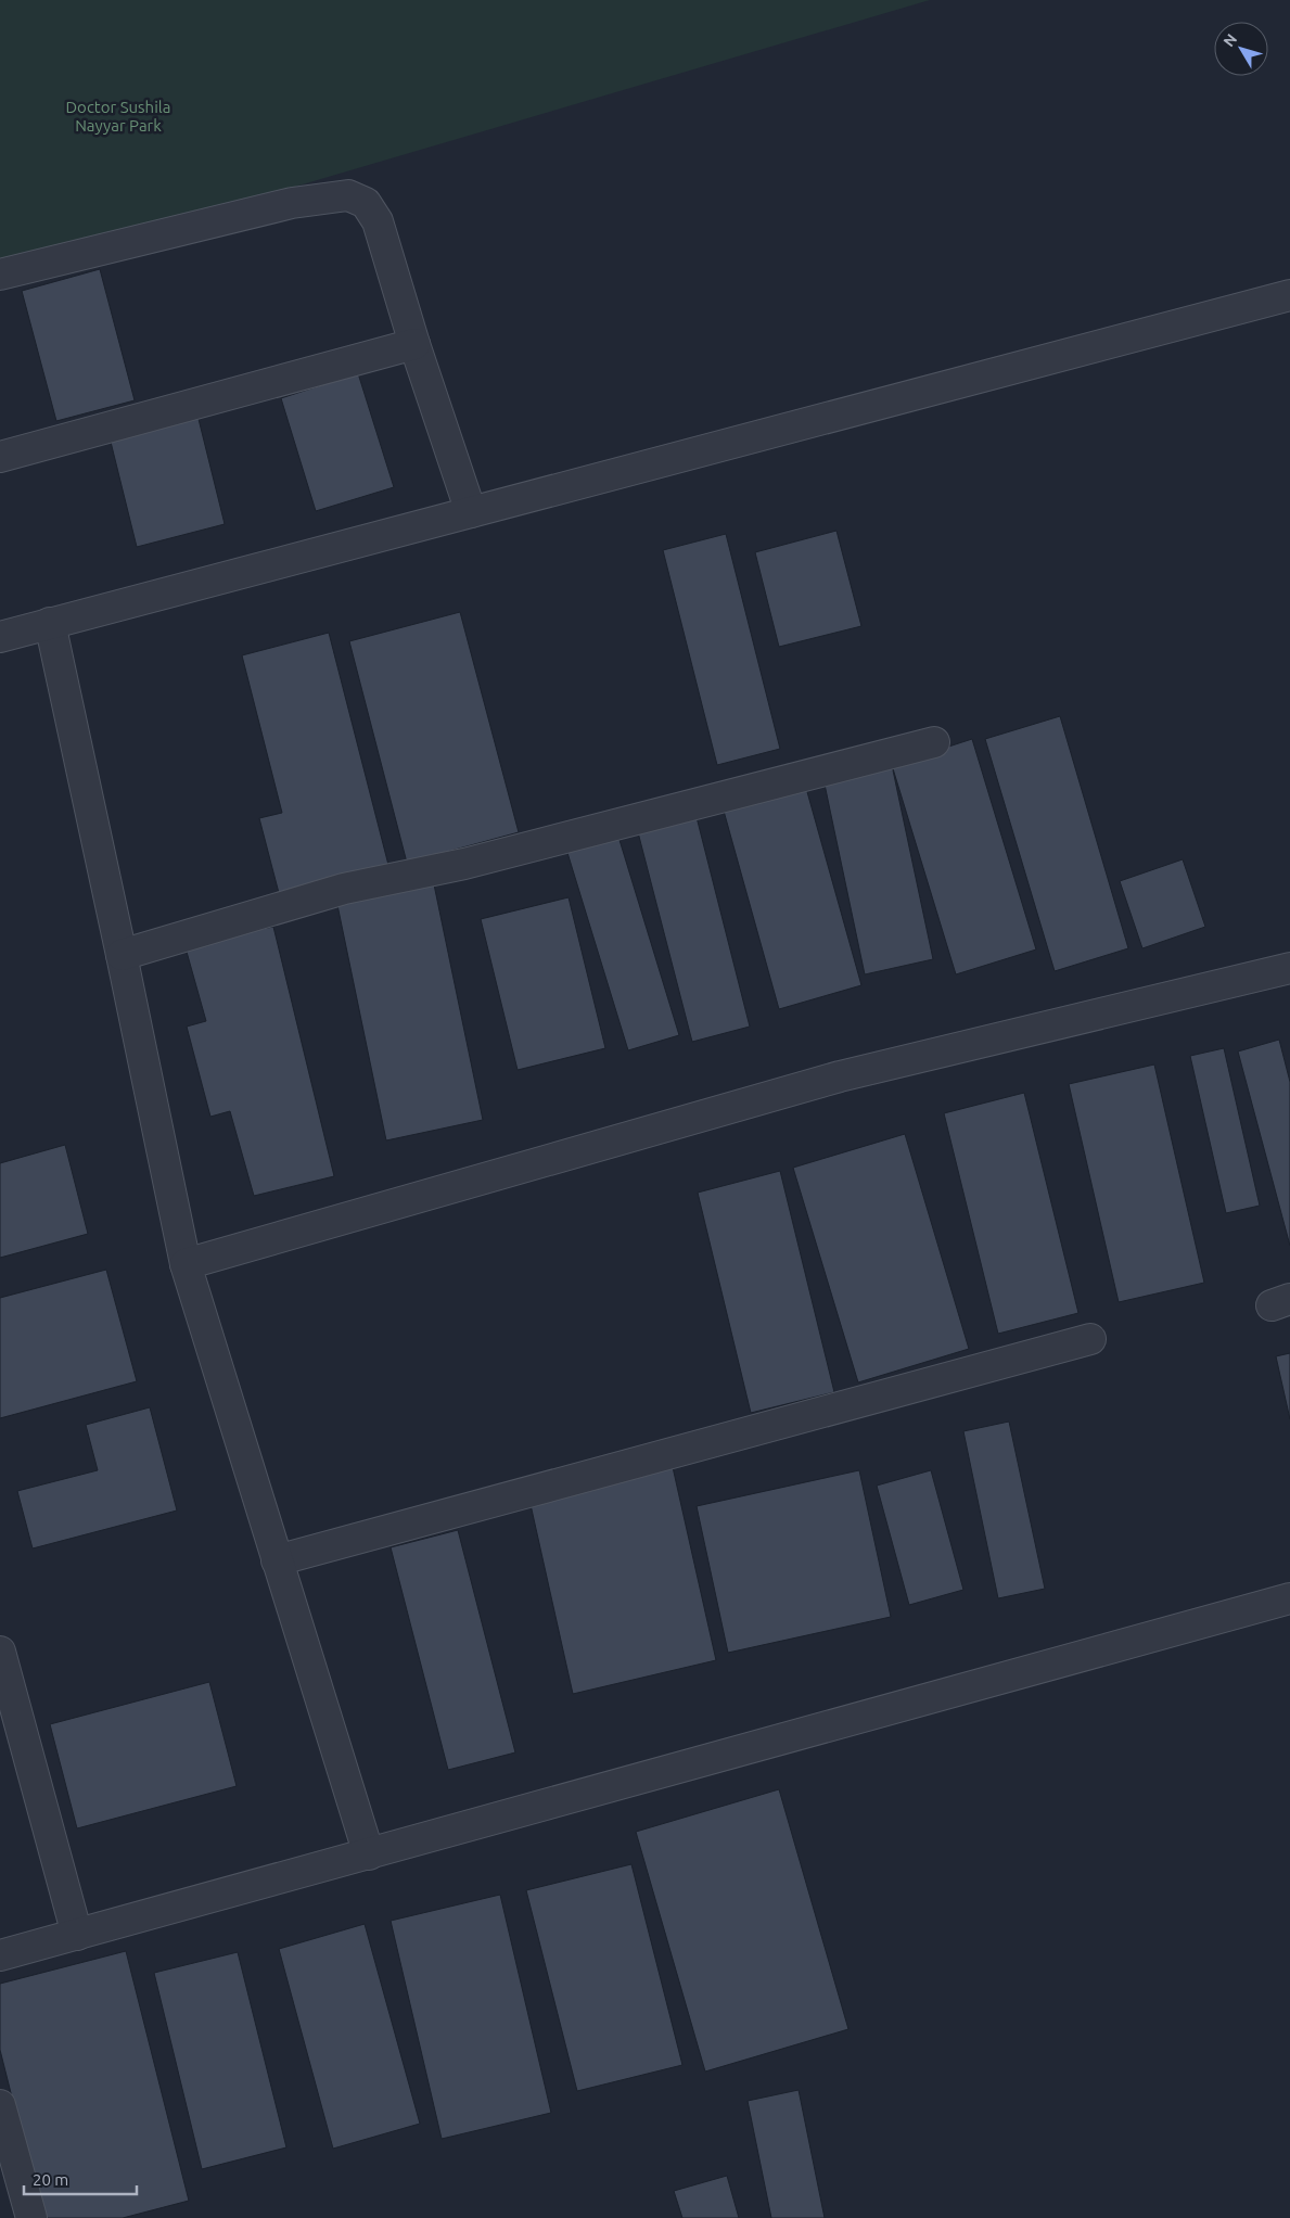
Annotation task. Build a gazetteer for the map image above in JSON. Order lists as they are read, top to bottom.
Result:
{
  "parks": ["Doctor Sushila Nayyar Park"],
  "scale_bar": "20 m",
  "north": "top left"
}
